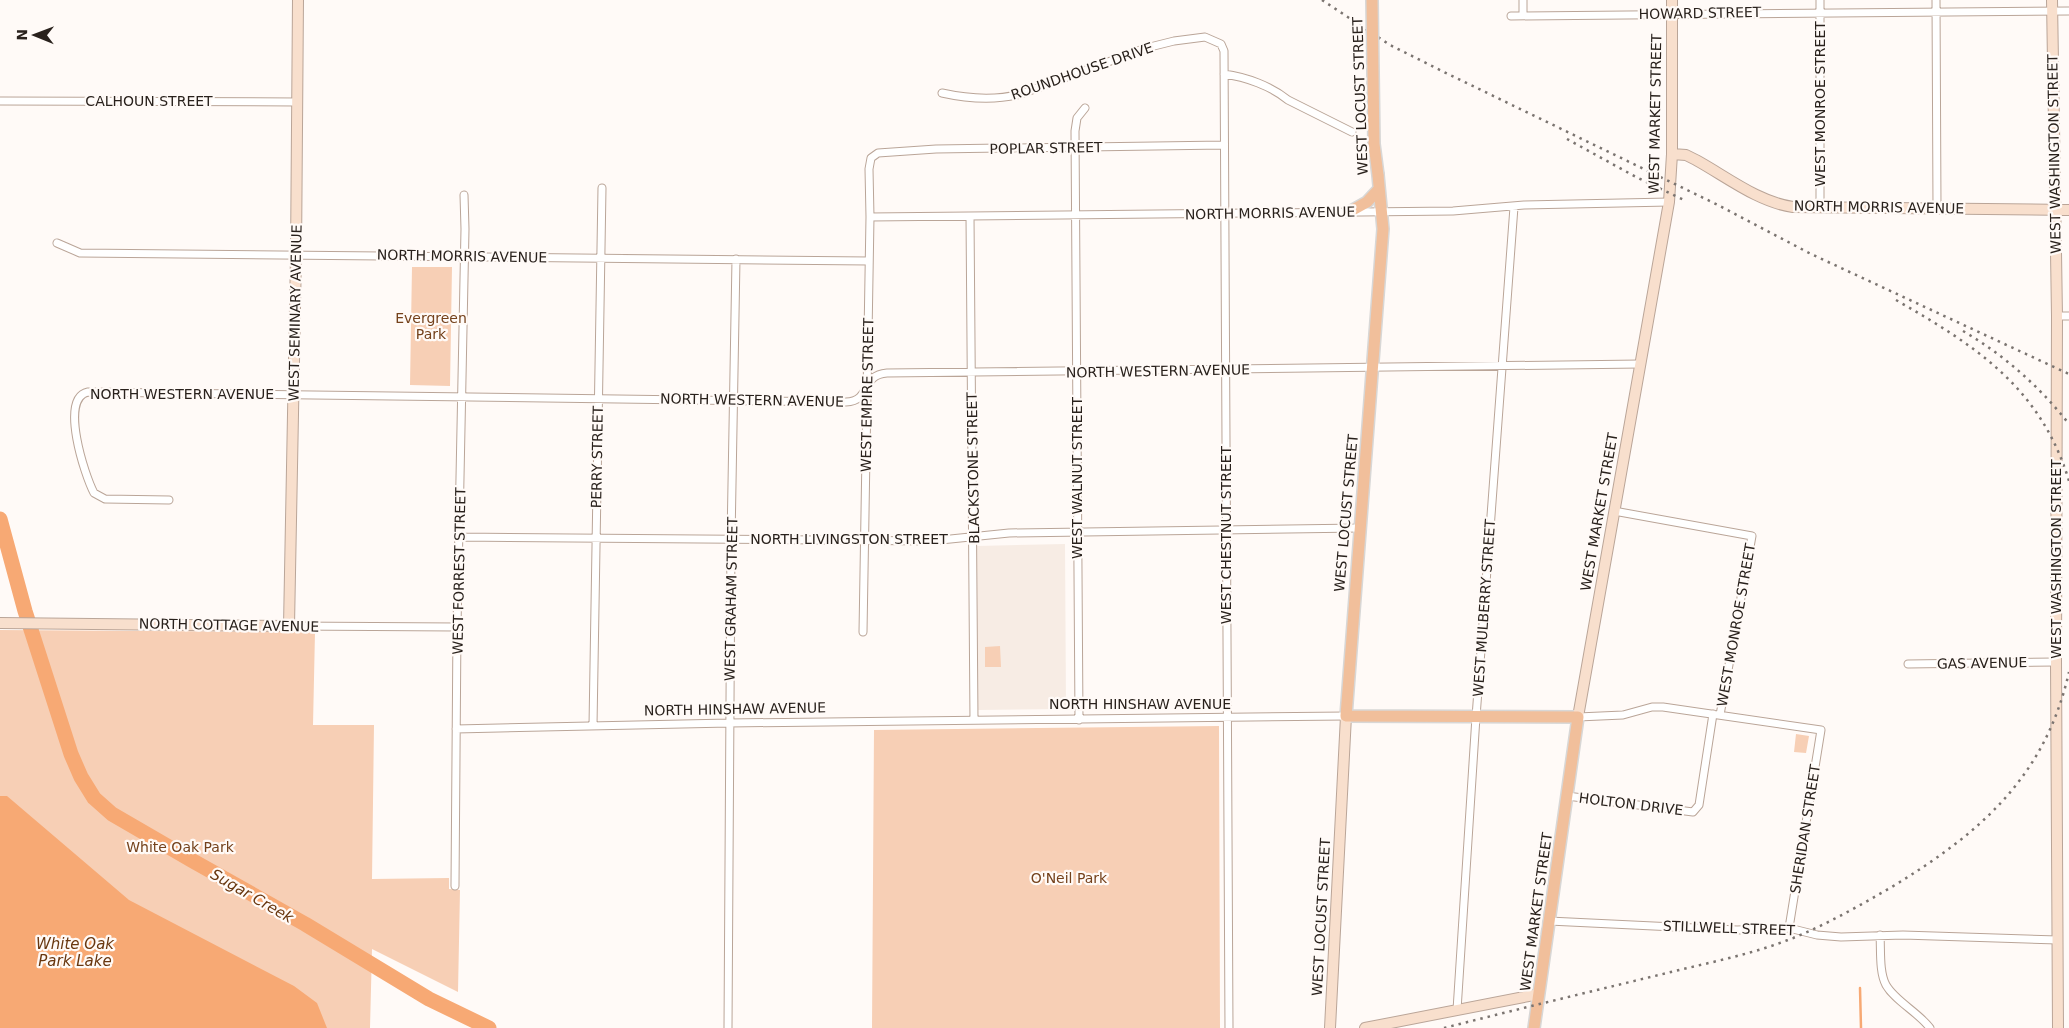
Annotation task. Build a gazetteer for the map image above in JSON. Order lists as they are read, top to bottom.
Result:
{
  "streets": {
    "main road": ["WEST LOCUST STREET", "WEST MARKET STREET", "NORTH HINSHAW AVENUE"],
    "street": [
      "HOWARD STREET",
      "ROUNDHOUSE DRIVE",
      "CALHOUN STREET",
      "WEST MONROE STREET",
      "POPLAR STREET",
      "WEST WASHINGTON STREET",
      "NORTH MORRIS AVENUE",
      "WEST SEMINARY AVENUE",
      "NORTH WESTERN AVENUE",
      "WEST EMPIRE STREET",
      "PERRY STREET",
      "BLACKSTONE STREET",
      "WEST WALNUT STREET",
      "WEST CHESTNUT STREET",
      "NORTH LIVINGSTON STREET",
      "WEST FORREST STREET",
      "WEST GRAHAM STREET",
      "WEST MULBERRY STREET",
      "NORTH COTTAGE AVENUE",
      "GAS AVENUE",
      "HOLTON DRIVE",
      "SHERIDAN STREET",
      "STILLWELL STREET"
    ]
  },
  "crossings": [
    ["HOWARD STREET", "WEST MONROE STREET"],
    ["HOWARD STREET", "WEST MARKET STREET"],
    ["HOWARD STREET", "WEST WASHINGTON STREET"],
    ["ROUNDHOUSE DRIVE", "WEST CHESTNUT STREET"],
    ["WEST LOCUST STREET", "NORTH MORRIS AVENUE"],
    ["WEST LOCUST STREET", "NORTH WESTERN AVENUE"],
    ["WEST LOCUST STREET", "NORTH LIVINGSTON STREET"],
    ["WEST LOCUST STREET", "NORTH HINSHAW AVENUE"],
    ["CALHOUN STREET", "WEST SEMINARY AVENUE"],
    ["WEST MONROE STREET", "WEST MARKET STREET"],
    ["WEST MONROE STREET", "NORTH MORRIS AVENUE"],
    ["WEST MONROE STREET", "NORTH HINSHAW AVENUE"],
    ["WEST MONROE STREET", "HOLTON DRIVE"],
    ["WEST MARKET STREET", "NORTH MORRIS AVENUE"],
    ["WEST MARKET STREET", "NORTH WESTERN AVENUE"],
    ["WEST MARKET STREET", "NORTH HINSHAW AVENUE"],
    ["WEST MARKET STREET", "HOLTON DRIVE"],
    ["WEST MARKET STREET", "STILLWELL STREET"],
    ["POPLAR STREET", "WEST EMPIRE STREET"],
    ["POPLAR STREET", "WEST WALNUT STREET"],
    ["POPLAR STREET", "WEST CHESTNUT STREET"],
    ["WEST WASHINGTON STREET", "NORTH MORRIS AVENUE"],
    ["WEST WASHINGTON STREET", "GAS AVENUE"],
    ["WEST WASHINGTON STREET", "STILLWELL STREET"],
    ["NORTH MORRIS AVENUE", "WEST SEMINARY AVENUE"],
    ["NORTH MORRIS AVENUE", "WEST EMPIRE STREET"],
    ["NORTH MORRIS AVENUE", "PERRY STREET"],
    ["NORTH MORRIS AVENUE", "BLACKSTONE STREET"],
    ["NORTH MORRIS AVENUE", "WEST WALNUT STREET"],
    ["NORTH MORRIS AVENUE", "WEST CHESTNUT STREET"],
    ["NORTH MORRIS AVENUE", "WEST FORREST STREET"],
    ["NORTH MORRIS AVENUE", "WEST GRAHAM STREET"],
    ["NORTH MORRIS AVENUE", "WEST MULBERRY STREET"],
    ["WEST SEMINARY AVENUE", "NORTH WESTERN AVENUE"],
    ["WEST SEMINARY AVENUE", "NORTH COTTAGE AVENUE"],
    ["NORTH WESTERN AVENUE", "WEST EMPIRE STREET"],
    ["NORTH WESTERN AVENUE", "PERRY STREET"],
    ["NORTH WESTERN AVENUE", "BLACKSTONE STREET"],
    ["NORTH WESTERN AVENUE", "WEST WALNUT STREET"],
    ["NORTH WESTERN AVENUE", "WEST CHESTNUT STREET"],
    ["NORTH WESTERN AVENUE", "WEST FORREST STREET"],
    ["NORTH WESTERN AVENUE", "WEST GRAHAM STREET"],
    ["NORTH WESTERN AVENUE", "WEST MULBERRY STREET"],
    ["WEST EMPIRE STREET", "NORTH LIVINGSTON STREET"],
    ["PERRY STREET", "NORTH LIVINGSTON STREET"],
    ["PERRY STREET", "NORTH HINSHAW AVENUE"],
    ["BLACKSTONE STREET", "NORTH LIVINGSTON STREET"],
    ["BLACKSTONE STREET", "NORTH HINSHAW AVENUE"],
    ["WEST WALNUT STREET", "NORTH LIVINGSTON STREET"],
    ["WEST WALNUT STREET", "NORTH HINSHAW AVENUE"],
    ["WEST CHESTNUT STREET", "NORTH LIVINGSTON STREET"],
    ["WEST CHESTNUT STREET", "NORTH HINSHAW AVENUE"],
    ["NORTH LIVINGSTON STREET", "WEST FORREST STREET"],
    ["NORTH LIVINGSTON STREET", "WEST GRAHAM STREET"],
    ["WEST FORREST STREET", "NORTH COTTAGE AVENUE"],
    ["WEST FORREST STREET", "NORTH HINSHAW AVENUE"],
    ["WEST GRAHAM STREET", "NORTH HINSHAW AVENUE"],
    ["WEST MULBERRY STREET", "NORTH HINSHAW AVENUE"],
    ["NORTH HINSHAW AVENUE", "SHERIDAN STREET"],
    ["SHERIDAN STREET", "STILLWELL STREET"]
  ],
  "water": ["Sugar Creek", "White Oak Park Lake"],
  "parks": ["Evergreen Park", "White Oak Park", "O'Neil Park"],
  "north": "left"
}
